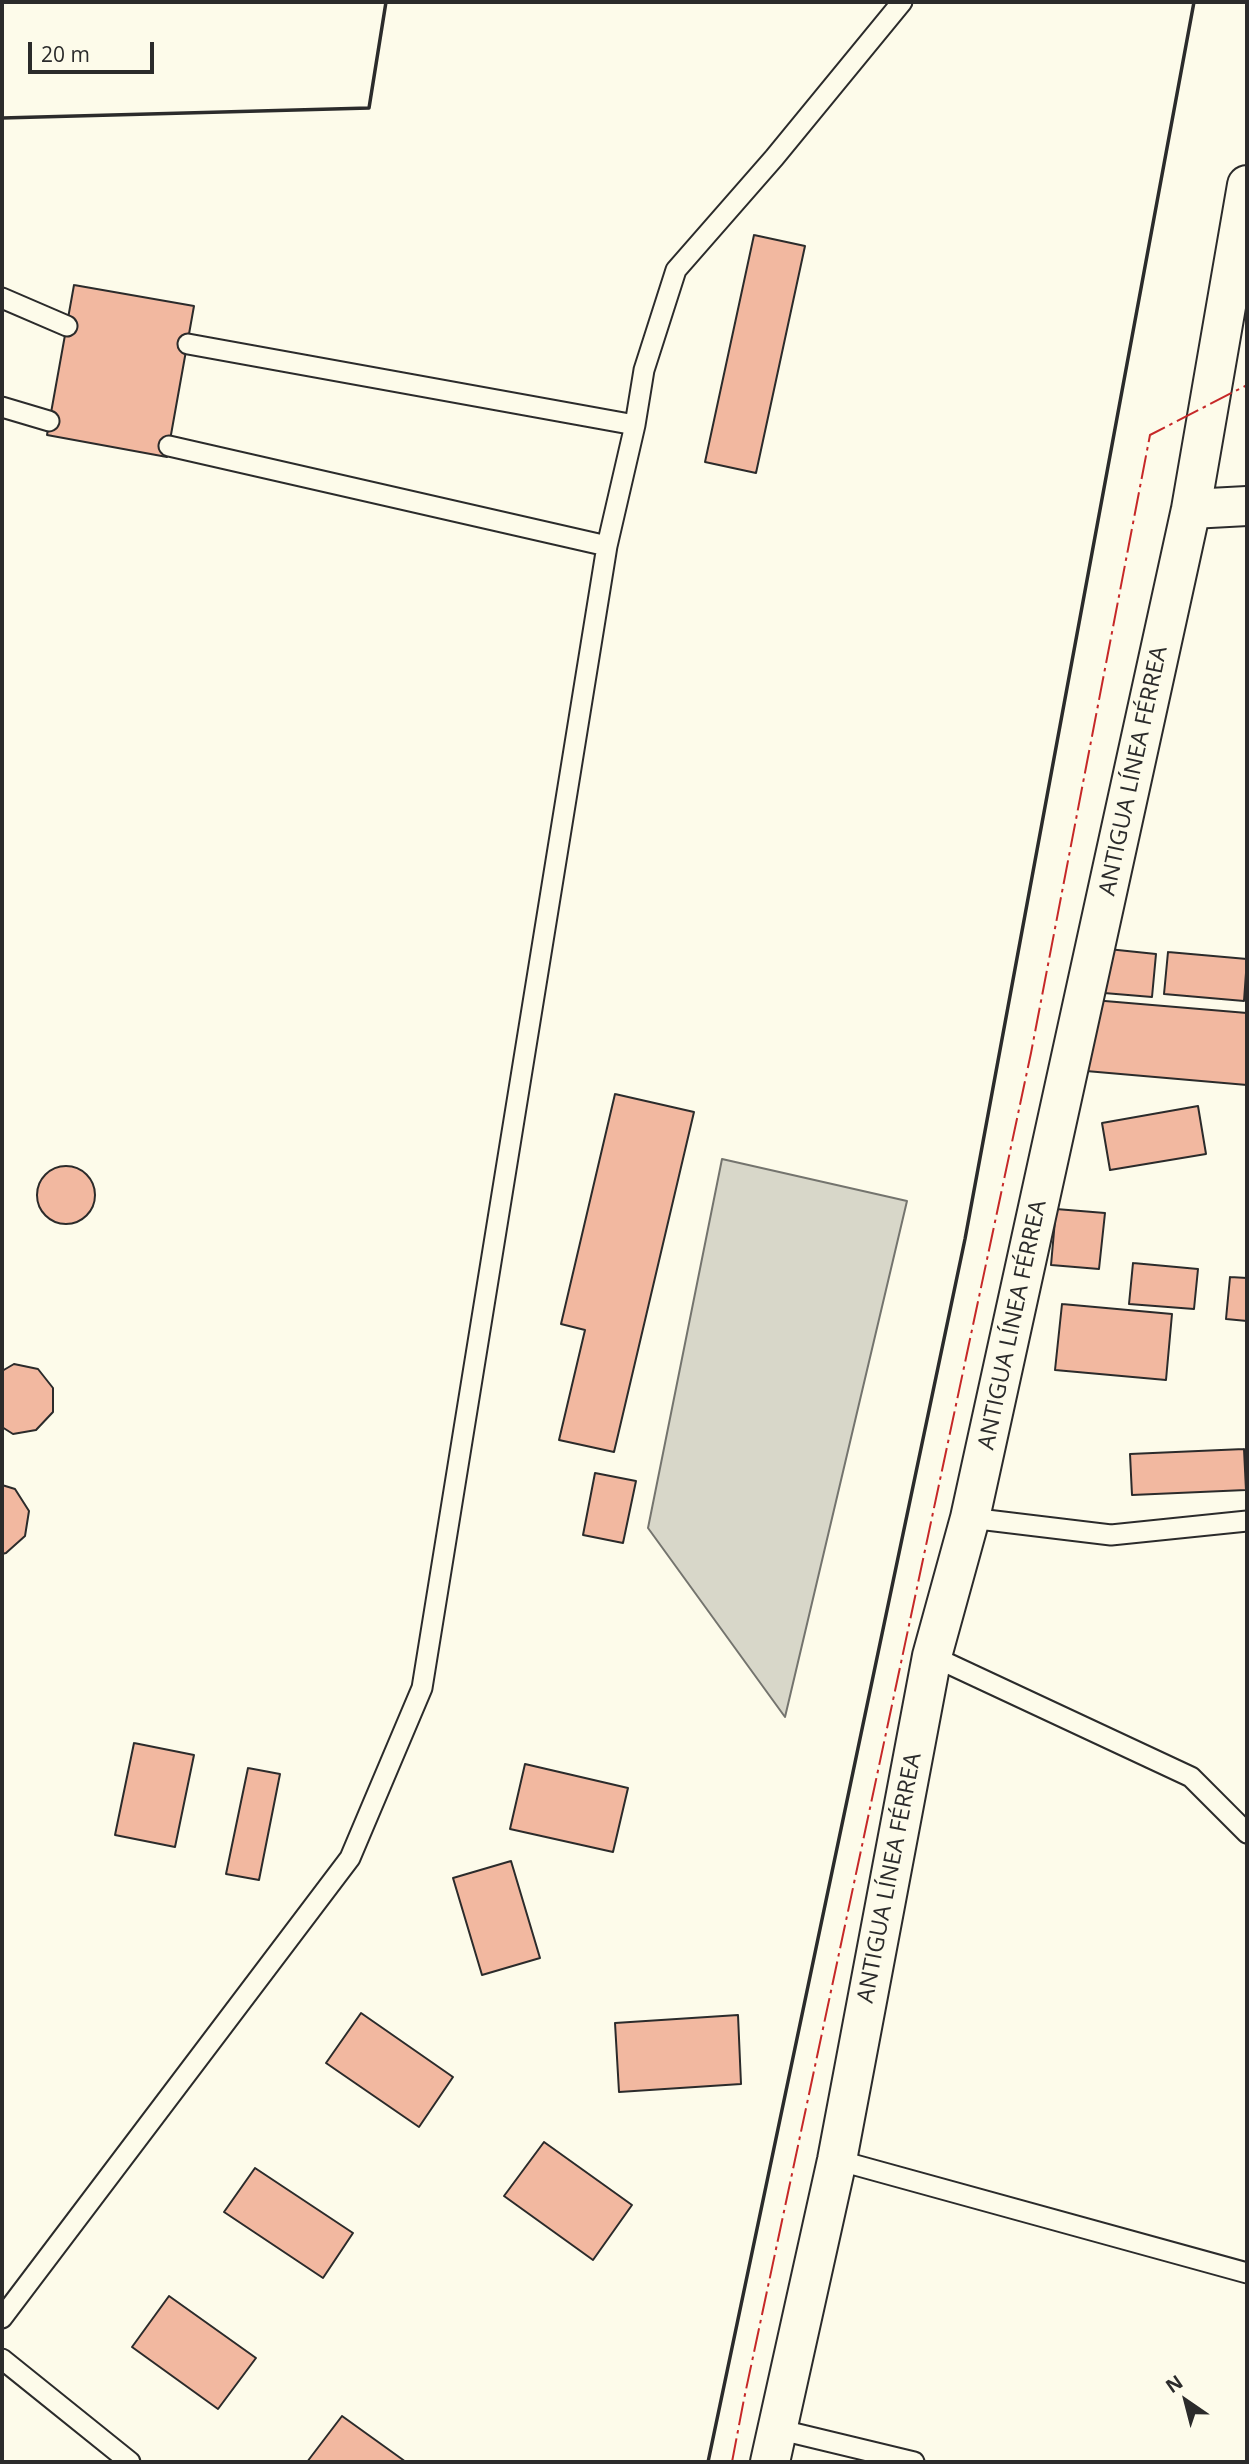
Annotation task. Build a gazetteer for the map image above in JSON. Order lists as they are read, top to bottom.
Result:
{
  "streets": {
    "street": ["ANTIGUA LÍNEA FÉRREA"]
  },
  "scale_bar": "20 m",
  "north": "top left"
}
